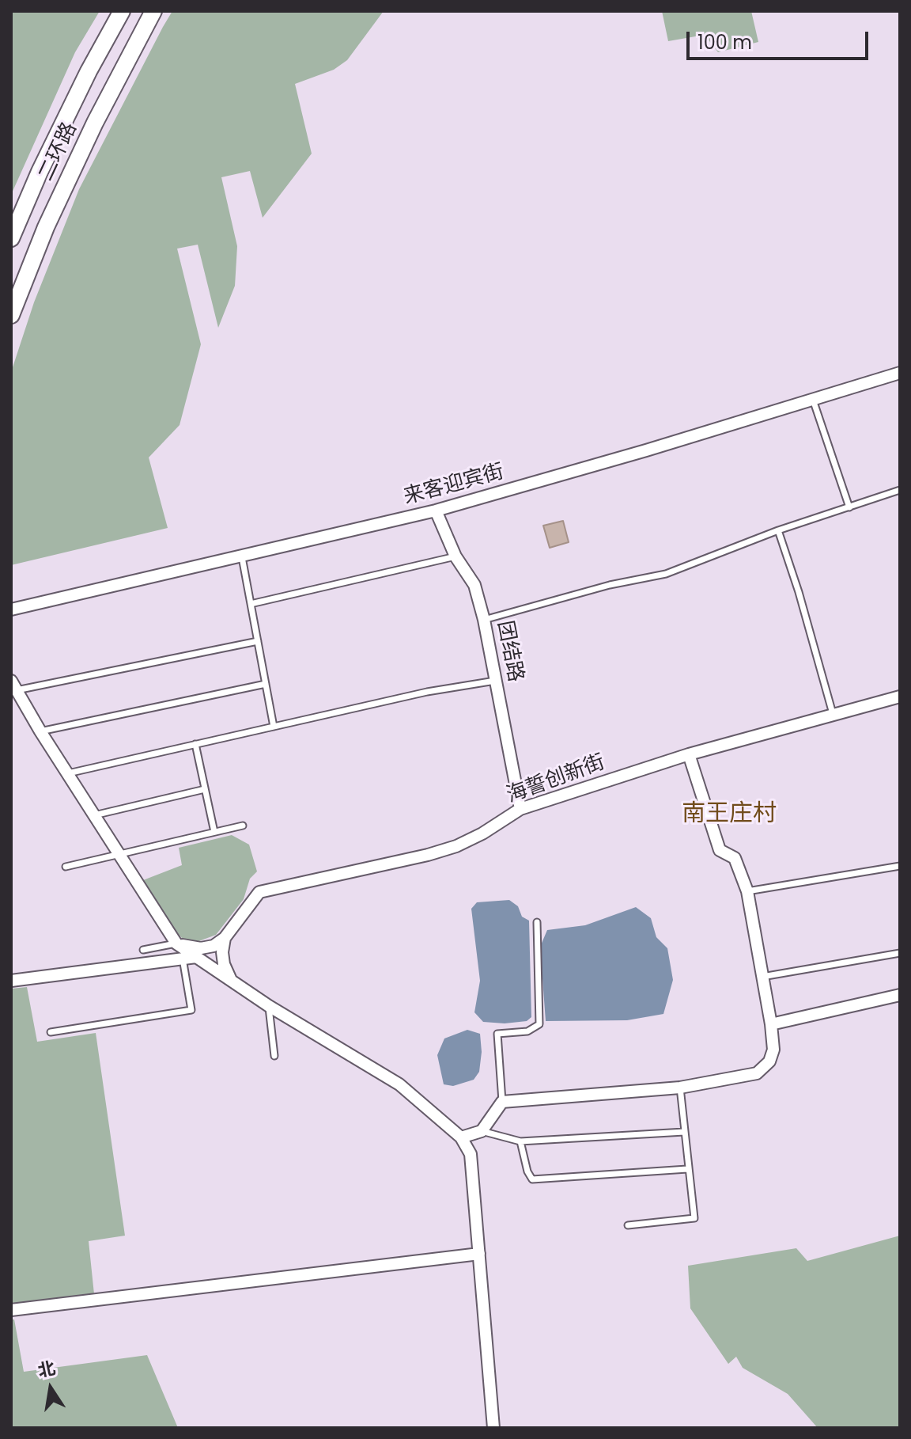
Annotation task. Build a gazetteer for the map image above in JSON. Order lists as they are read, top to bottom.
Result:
{
  "streets": {
    "main road": ["二环路"],
    "street": ["来客迎宾街", "团结路", "海誓创新街"]
  },
  "crossings": [
    ["来客迎宾街", "团结路"],
    ["团结路", "海誓创新街"]
  ],
  "districts": ["南王庄村"],
  "scale_bar": "100 m",
  "north": "top"
}
